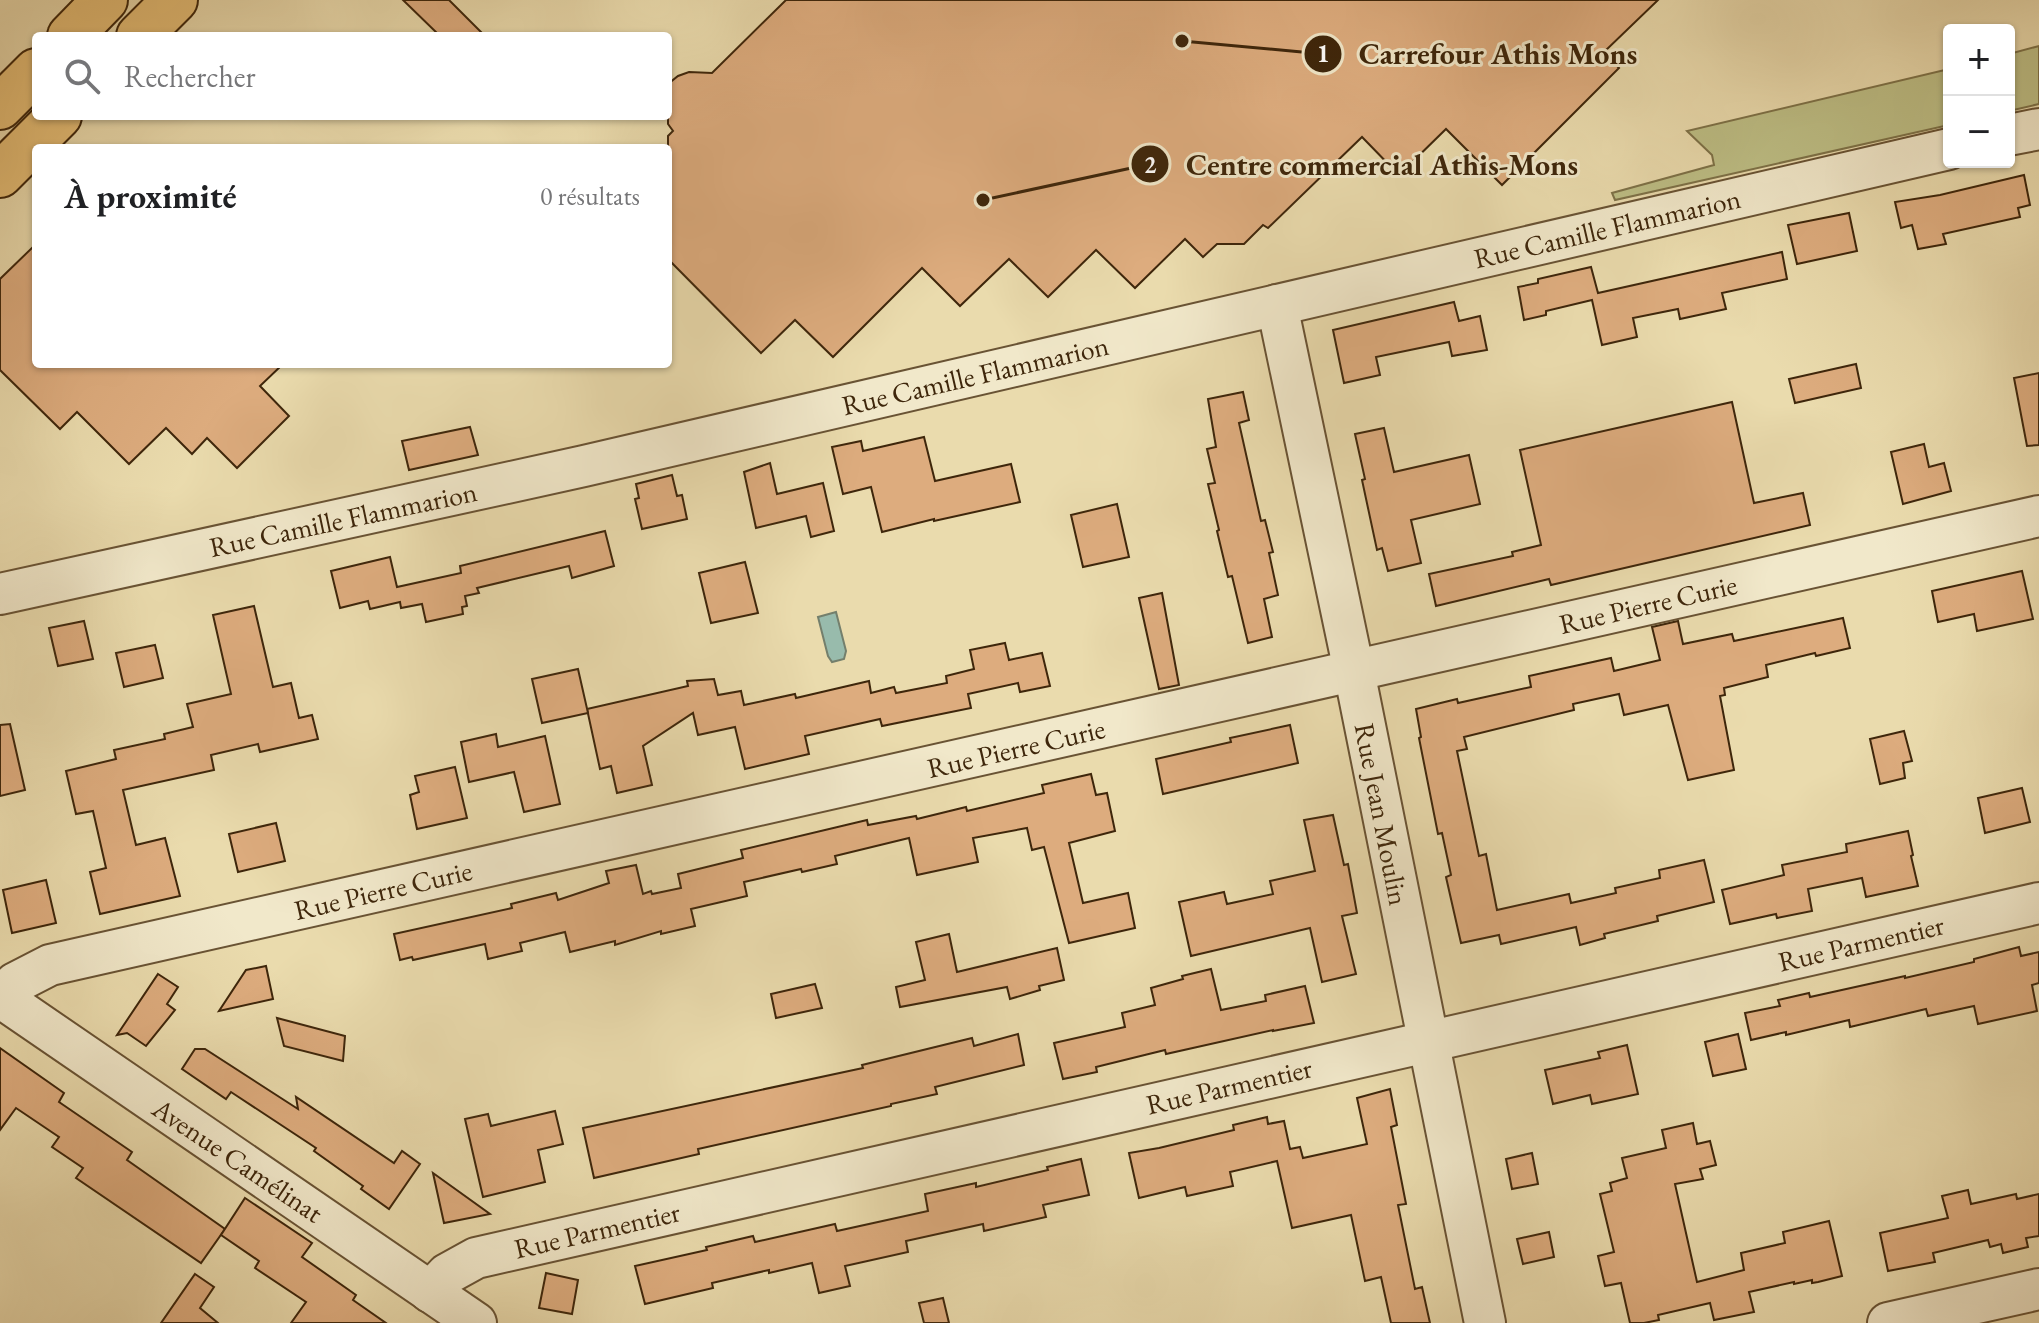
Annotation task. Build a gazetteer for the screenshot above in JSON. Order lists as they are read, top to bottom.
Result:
{
  "streets": {
    "street": [
      "Rue Camille Flammarion",
      "Rue Pierre Curie",
      "Rue Jean Moulin",
      "Rue Parmentier",
      "Avenue Camélinat"
    ]
  },
  "crossings": [
    ["Rue Camille Flammarion", "Rue Jean Moulin"],
    ["Rue Pierre Curie", "Rue Jean Moulin"],
    ["Rue Pierre Curie", "Avenue Camélinat"],
    ["Rue Jean Moulin", "Rue Parmentier"],
    ["Rue Parmentier", "Avenue Camélinat"]
  ],
  "places": ["Carrefour Athis Mons", "Centre commercial Athis-Mons"],
  "page": {
    "map_buttons": ["+", "−"],
    "search": "Rechercher",
    "heading": ["À proximité", "0 résultats"]
  }
}
